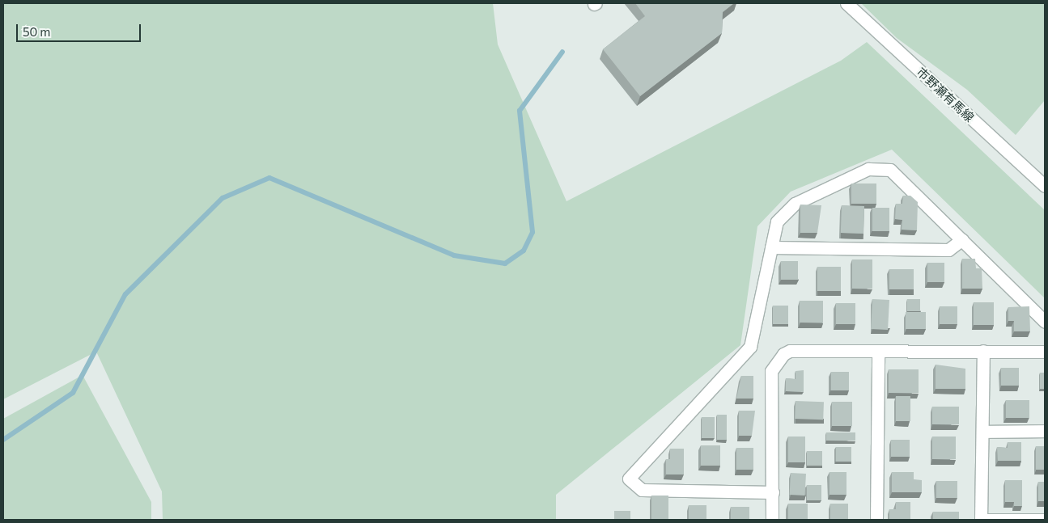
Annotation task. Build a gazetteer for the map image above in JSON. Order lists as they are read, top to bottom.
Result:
{
  "streets": {
    "street": ["市野瀬有馬線"]
  },
  "scale_bar": "50 m"
}
